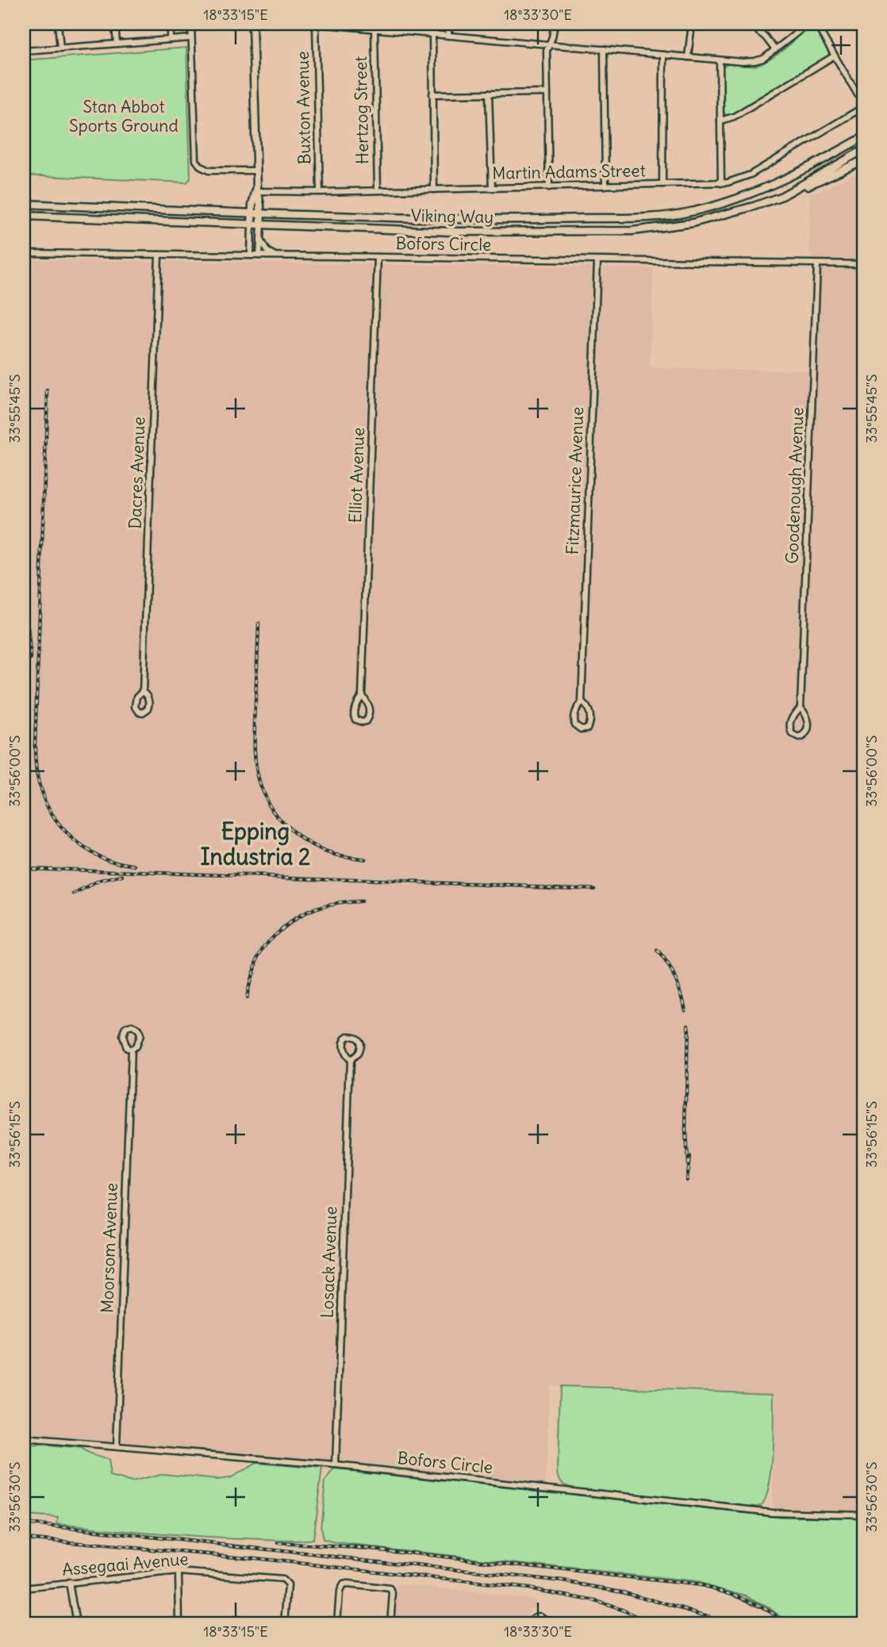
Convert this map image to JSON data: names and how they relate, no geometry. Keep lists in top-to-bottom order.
{
  "streets": {
    "main road": ["Viking Way"],
    "street": [
      "Buxton Avenue",
      "Hertzog Street",
      "Martin Adams Street",
      "Bofors Circle",
      "Dacres Avenue",
      "Elliot Avenue",
      "Fitzmaurice Avenue",
      "Goodenough Avenue",
      "Moorsom Avenue",
      "Losack Avenue",
      "Assegaai Avenue"
    ]
  },
  "crossings": [
    ["Buxton Avenue", "Martin Adams Street"],
    ["Hertzog Street", "Martin Adams Street"],
    ["Bofors Circle", "Dacres Avenue"],
    ["Bofors Circle", "Elliot Avenue"],
    ["Bofors Circle", "Fitzmaurice Avenue"],
    ["Bofors Circle", "Goodenough Avenue"],
    ["Bofors Circle", "Moorsom Avenue"],
    ["Bofors Circle", "Losack Avenue"]
  ],
  "districts": ["Epping Industria 2"],
  "parks": ["Stan Abbot Sports Ground"],
  "coordinates": [
    "18°33'15\"E",
    "18°33'30\"E",
    "33°55'45\"S",
    "33°56'00\"S",
    "33°56'15\"S",
    "33°56'30\"S"
  ]
}
